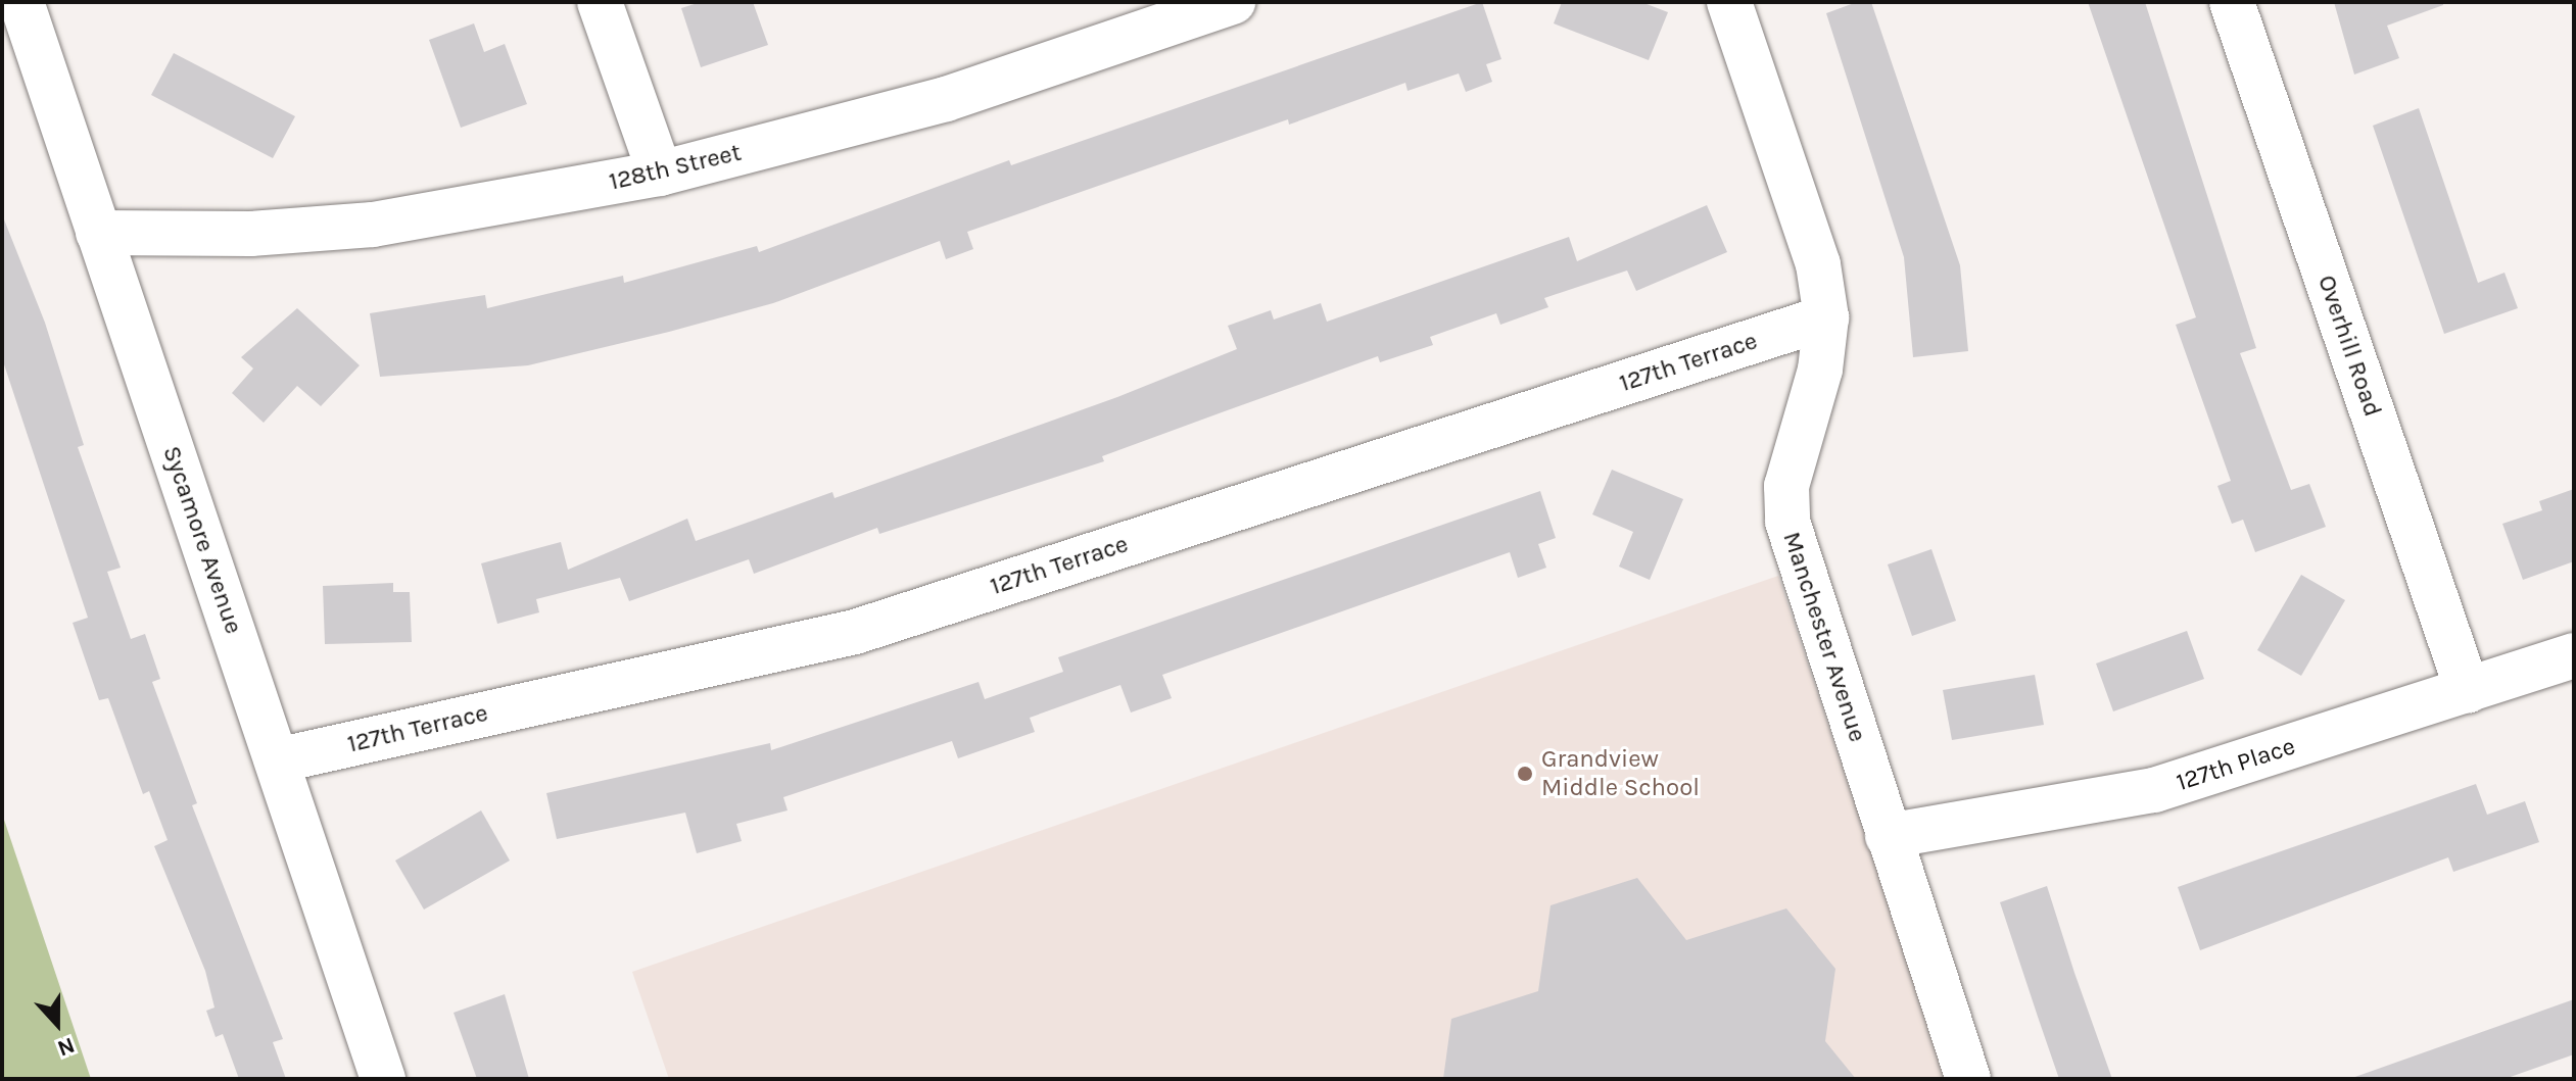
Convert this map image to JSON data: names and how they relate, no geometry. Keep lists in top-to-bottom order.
{
  "streets": {
    "street": [
      "128th Street",
      "Overhill Road",
      "127th Terrace",
      "Sycamore Avenue",
      "Manchester Avenue",
      "127th Place"
    ]
  },
  "crossings": [
    ["128th Street", "Sycamore Avenue"],
    ["Overhill Road", "127th Place"],
    ["127th Terrace", "Sycamore Avenue"],
    ["127th Terrace", "Manchester Avenue"],
    ["Manchester Avenue", "127th Place"]
  ],
  "places": ["Grandview Middle School"],
  "north": "bottom"
}
